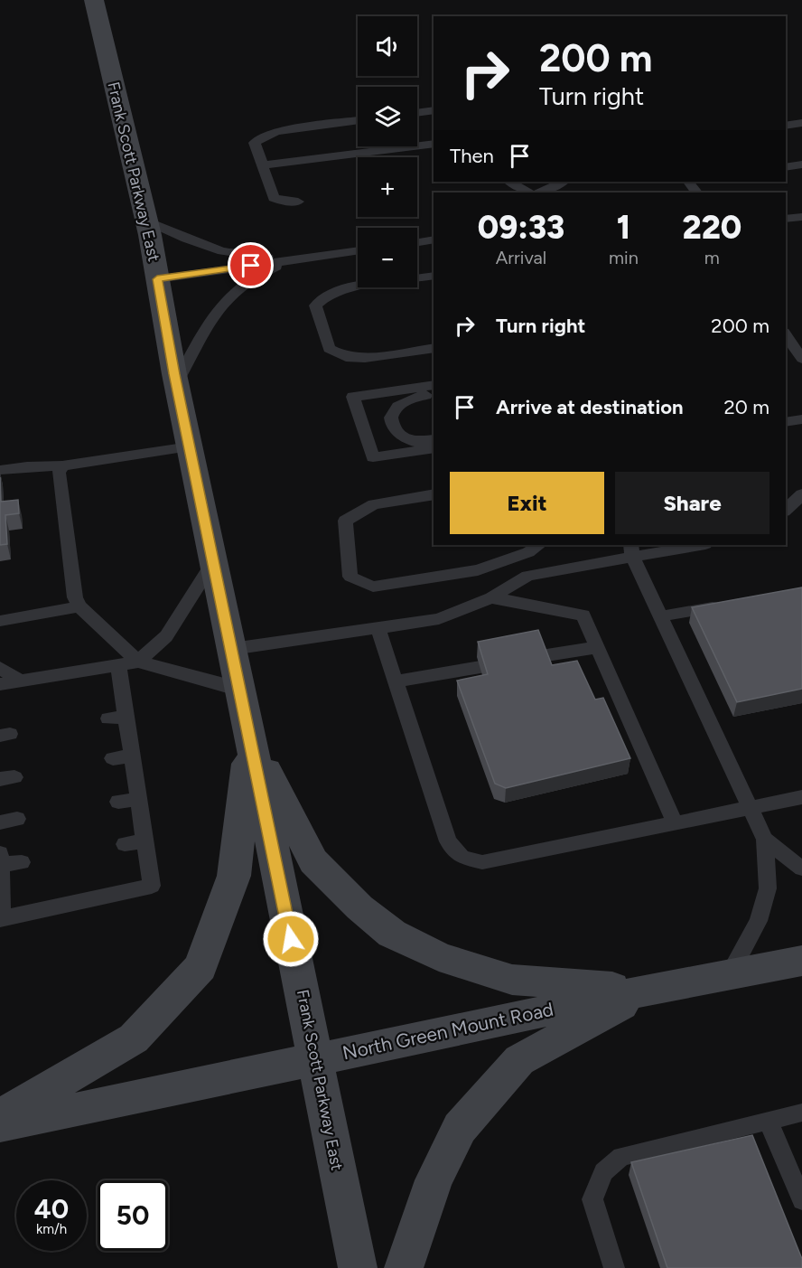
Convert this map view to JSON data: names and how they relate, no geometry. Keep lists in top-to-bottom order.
{
  "streets": {
    "main road": ["Frank Scott Parkway East", "North Green Mount Road"]
  },
  "crossings": [
    ["Frank Scott Parkway East", "North Green Mount Road"]
  ],
  "page": {
    "map_buttons": ["+", "−"],
    "turn": ["200 m", "Turn right"],
    "then": "Then",
    "eta": [
      "09:33",
      "Arrival",
      "1",
      "min",
      "220",
      "m"
    ],
    "list": [
      {
        "name": "Turn right",
        "value": "200 m"
      },
      {
        "name": "Arrive at destination",
        "value": "20 m"
      }
    ],
    "buttons": ["Exit", "Share"],
    "speed": "40 km/h",
    "limit": "50"
  }
}
